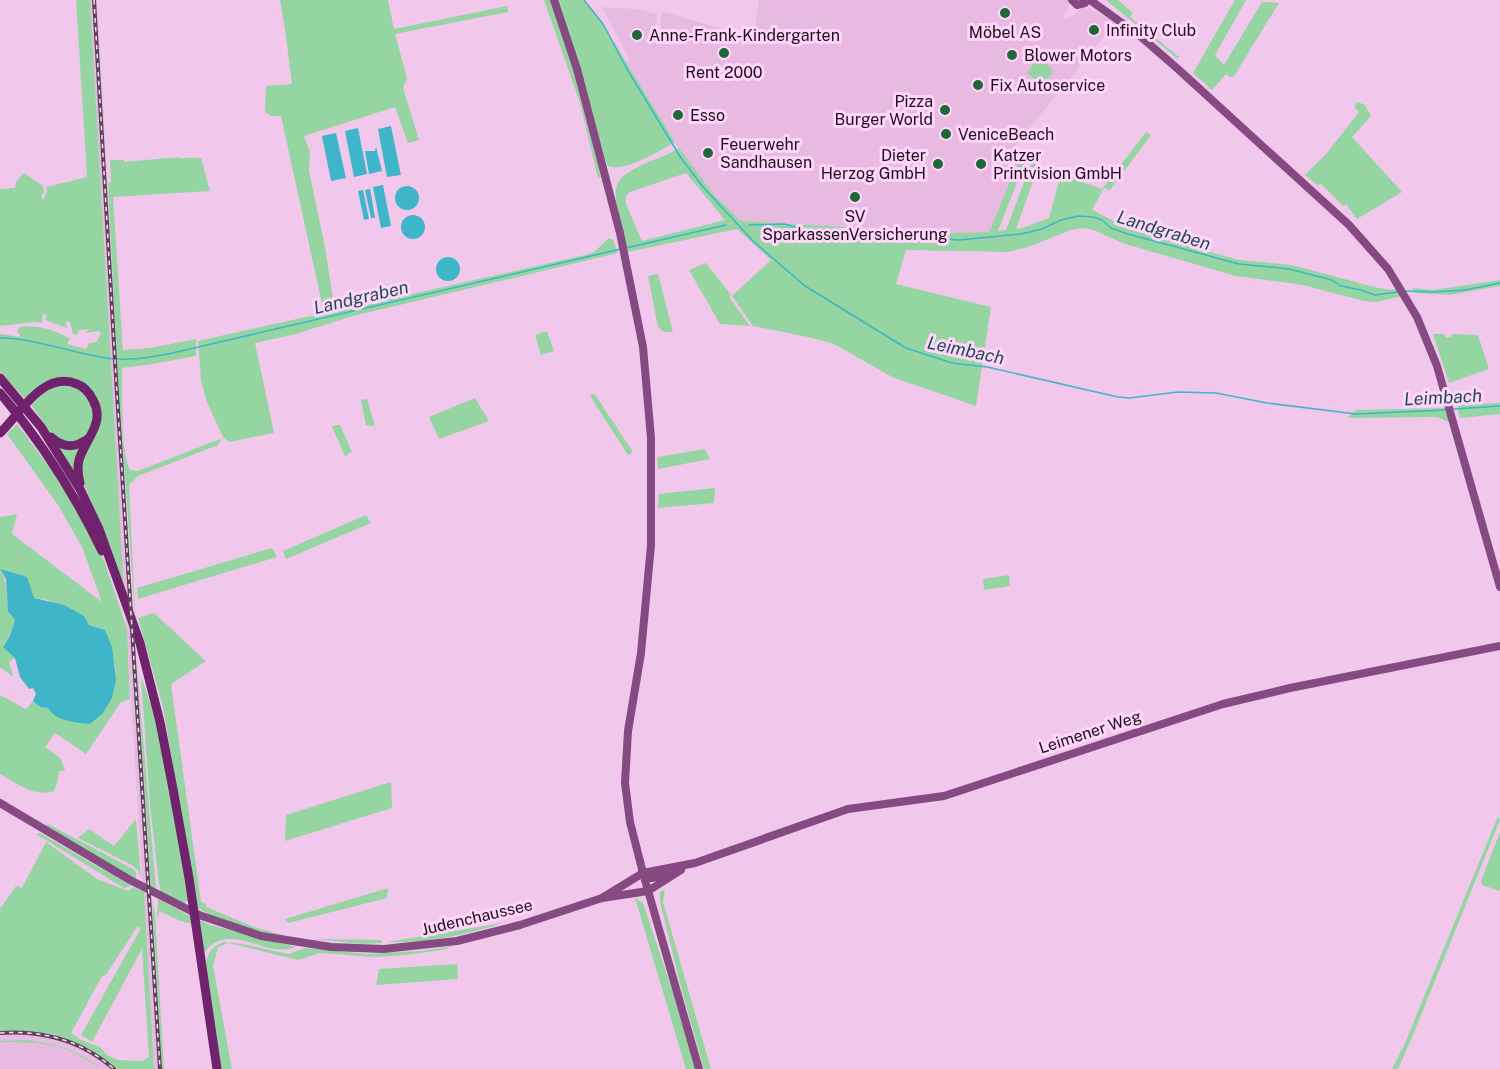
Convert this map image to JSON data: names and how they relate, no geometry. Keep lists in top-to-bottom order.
{
  "streets": {
    "main road": ["Leimener Weg", "Judenchaussee"]
  },
  "crossings": [
    ["Leimener Weg", "Judenchaussee"]
  ],
  "water": ["Landgraben", "Leimbach"],
  "places": [
    "Möbel AS",
    "Infinity Club",
    "Anne-Frank-Kindergarten",
    "Rent 2000",
    "Blower Motors",
    "Fix Autoservice",
    "Pizza Burger World",
    "Esso",
    "VeniceBeach",
    "Feuerwehr Sandhausen",
    "Dieter Herzog GmbH",
    "Katzer Printvision GmbH",
    "SV SparkassenVersicherung"
  ]
}
